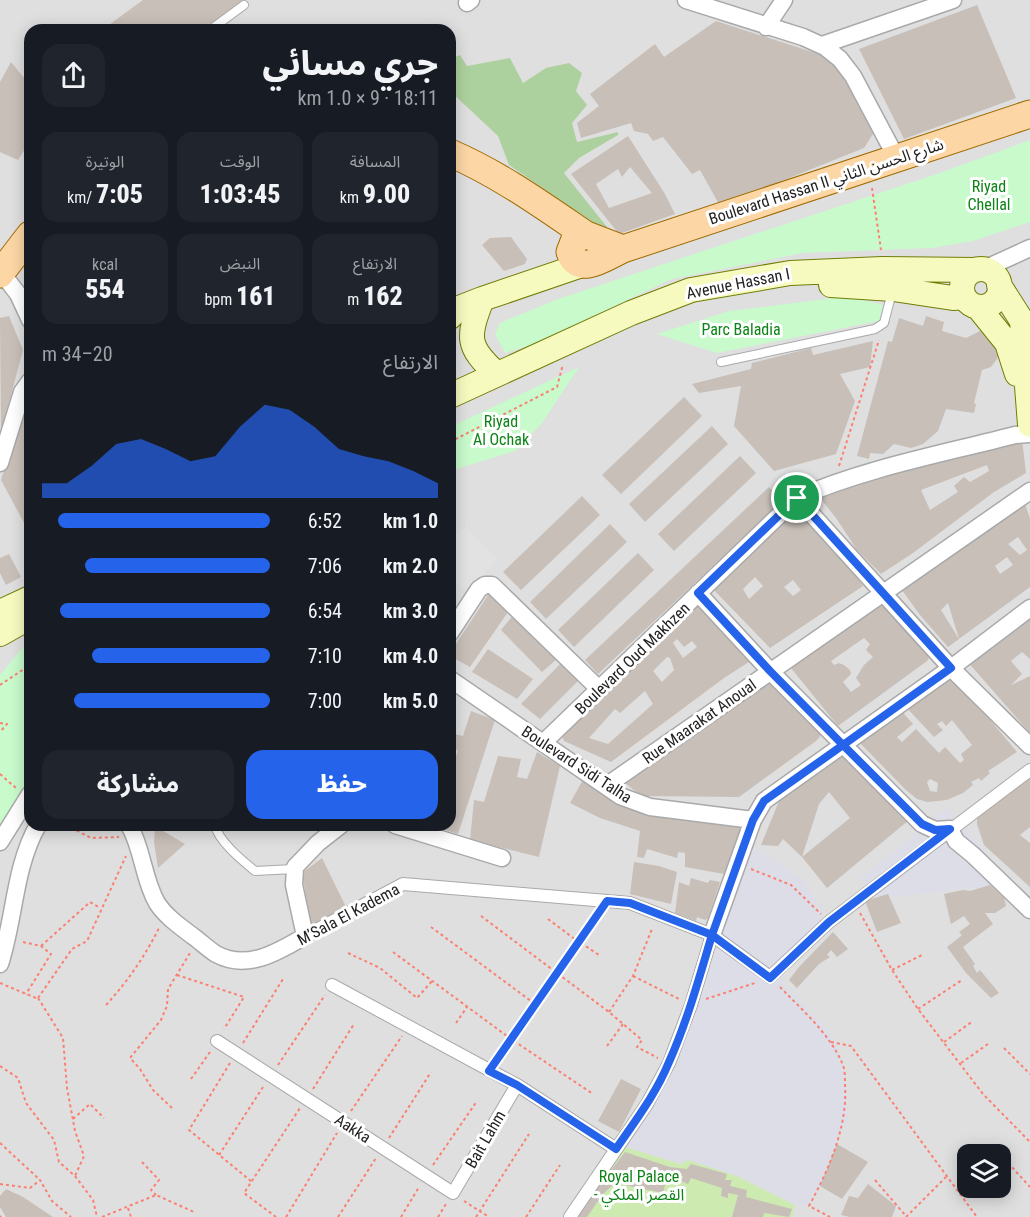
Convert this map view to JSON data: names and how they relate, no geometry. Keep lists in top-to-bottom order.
{
  "streets": {
    "main road": ["Boulevard Hassan II شارع الحسن الثاني", "Avenue Hassan I"],
    "street": [
      "Boulevard Oud Makhzen",
      "Rue Maarakat Anoual",
      "Boulevard Sidi Talha",
      "M’Sala El Kadema",
      "Aakka",
      "Bait Lahm"
    ]
  },
  "crossings": [
    ["Boulevard Oud Makhzen", "Boulevard Sidi Talha"],
    ["Rue Maarakat Anoual", "Boulevard Sidi Talha"],
    ["Aakka", "Bait Lahm"]
  ],
  "parks": [
    "Riyad Chellal",
    "Parc Baladia",
    "Riyad Al Ochak",
    "Royal Palace - القصر الملكي"
  ],
  "page": {
    "heading": ["جري مسائي", "18:11 · 9 × 1.0 km"],
    "stats": [
      ["المسافة", "9.00 km"],
      ["الوقت", "1:03:45"],
      ["الوتيرة", "7:05 /km"],
      ["الارتفاع", "162 m"],
      ["النبض", "161 bpm"],
      ["kcal", "554"]
    ],
    "chart": ["الارتفاع", "20–34 m"],
    "list": [
      {
        "name": "1.0 km",
        "note": "6:52"
      },
      {
        "name": "2.0 km",
        "note": "7:06"
      },
      {
        "name": "3.0 km",
        "note": "6:54"
      },
      {
        "name": "4.0 km",
        "note": "7:10"
      },
      {
        "name": "5.0 km",
        "note": "7:00"
      }
    ],
    "buttons": ["حفظ", "مشاركة"]
  }
}
